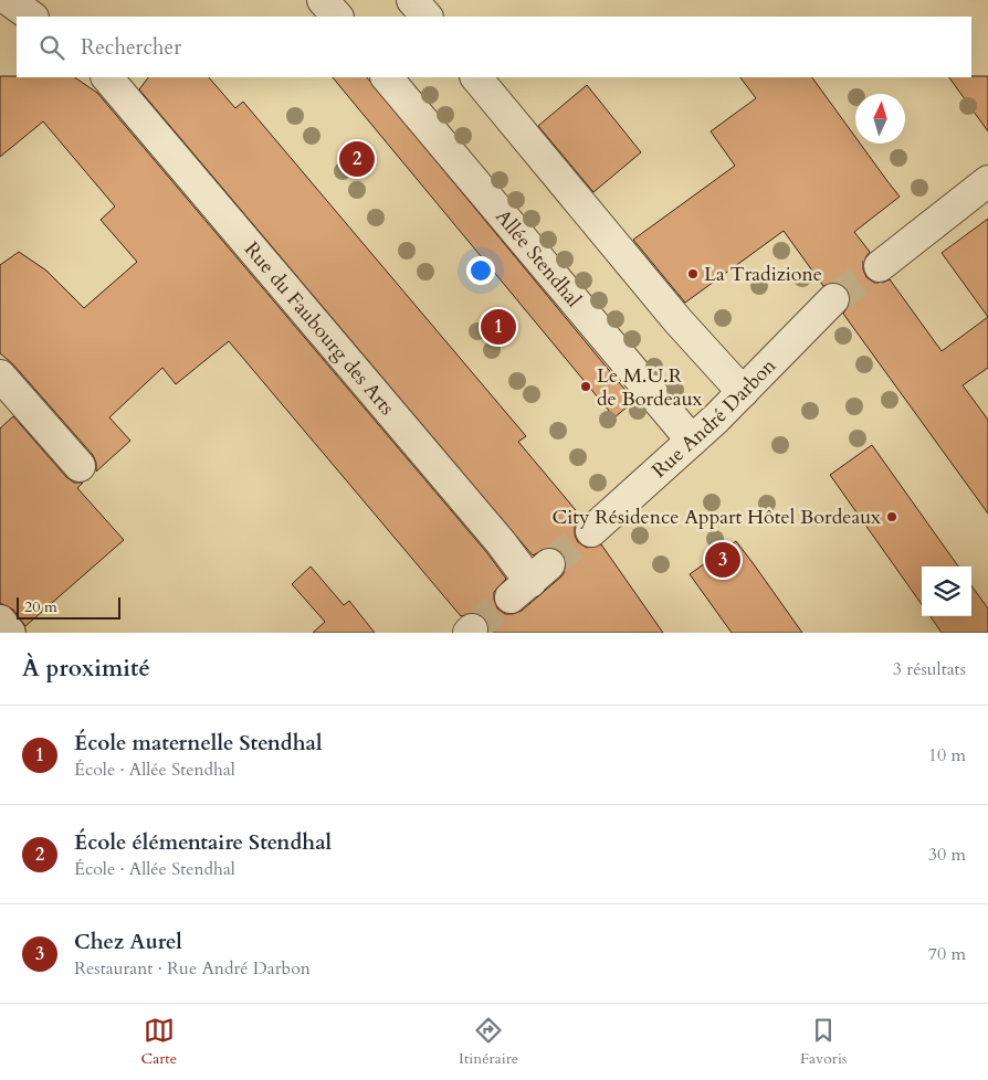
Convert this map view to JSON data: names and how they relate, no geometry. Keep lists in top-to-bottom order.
{
  "streets": {
    "street": ["Allée Stendhal", "Rue du Faubourg des Arts", "Rue André Darbon"]
  },
  "crossings": [
    ["Allée Stendhal", "Rue André Darbon"]
  ],
  "places": ["La Tradizione", "Le M.U.R de Bordeaux", "City Résidence Appart Hôtel Bordeaux"],
  "scale_bar": "20 m",
  "north": "top",
  "page": {
    "search": "Rechercher",
    "pins": ["2", "1", "3"],
    "scale": "20 m",
    "heading": ["À proximité", "3 résultats"],
    "list": [
      {
        "mark": "1",
        "name": "École maternelle Stendhal",
        "note": "École · Allée Stendhal",
        "value": "10 m"
      },
      {
        "mark": "2",
        "name": "École élémentaire Stendhal",
        "note": "École · Allée Stendhal",
        "value": "30 m"
      },
      {
        "mark": "3",
        "name": "Chez Aurel",
        "note": "Restaurant · Rue André Darbon",
        "value": "70 m"
      }
    ],
    "nav": ["Carte", "Itinéraire", "Favoris"]
  }
}
